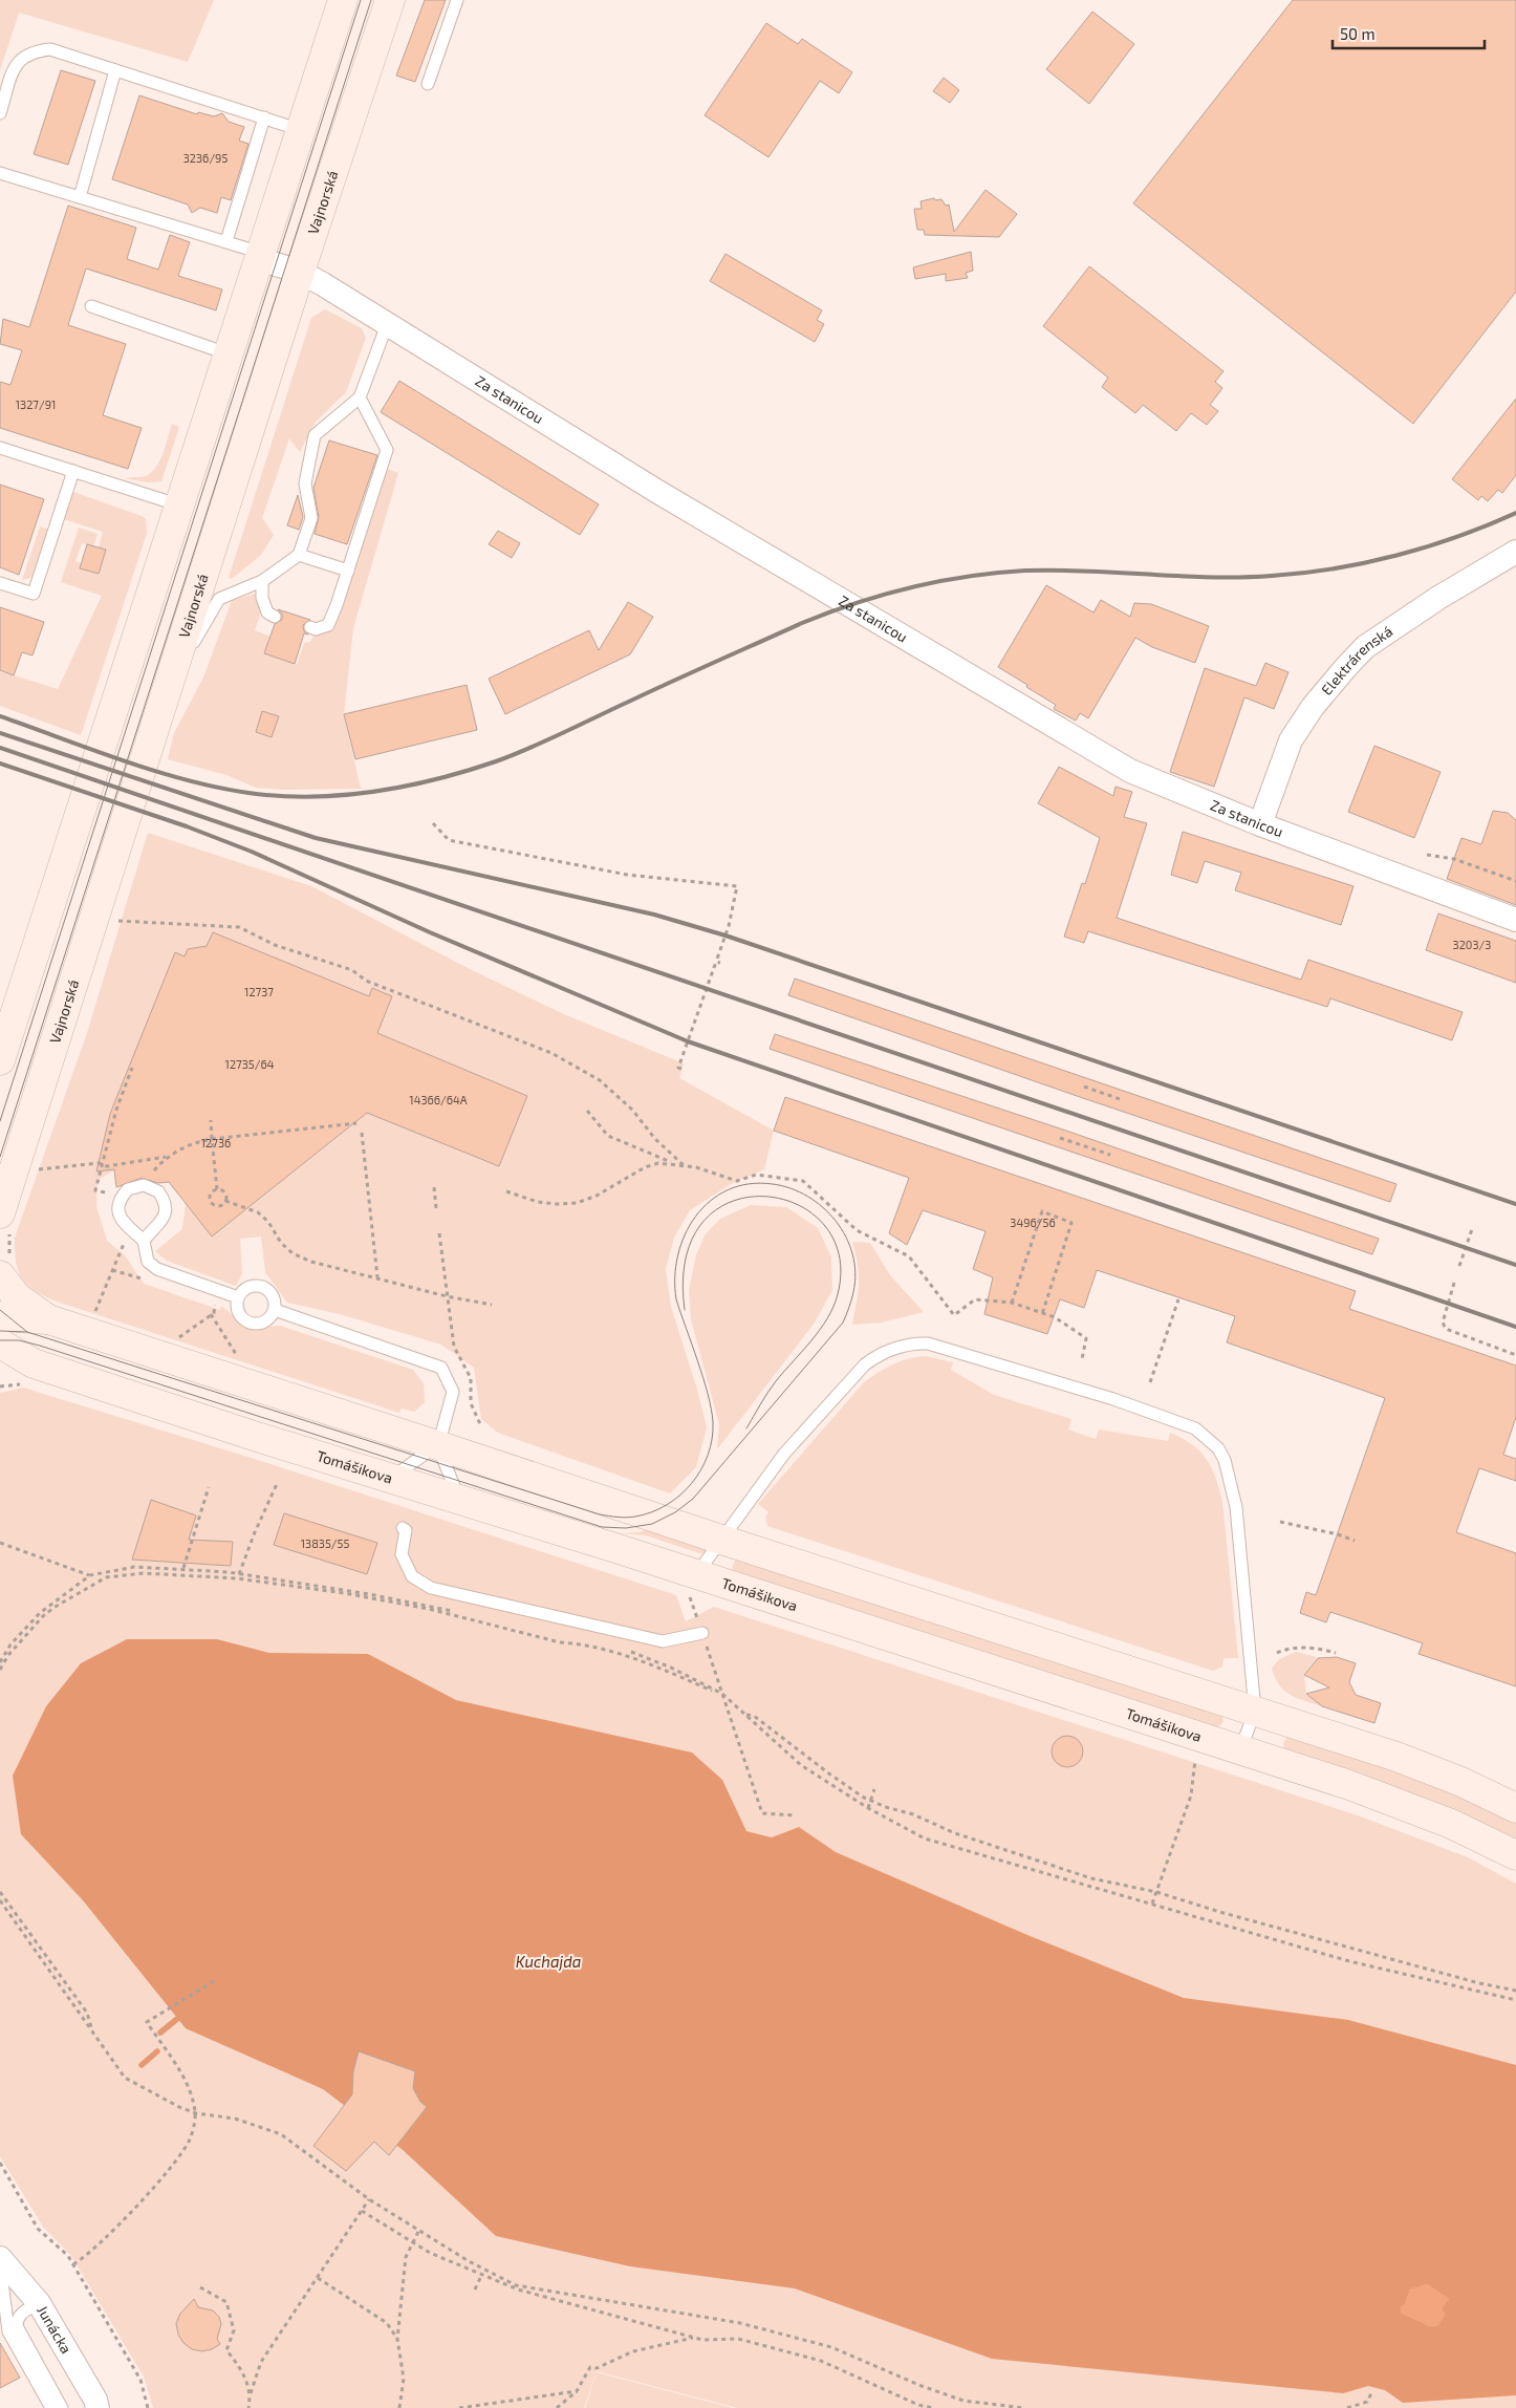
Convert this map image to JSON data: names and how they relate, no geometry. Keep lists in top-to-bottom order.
{
  "streets": {
    "main road": ["Vajnorská", "Tomášikova"],
    "street": ["Za stanicou", "Elektrárenská", "Junácka"]
  },
  "crossings": [
    ["Vajnorská", "Za stanicou"],
    ["Za stanicou", "Elektrárenská"]
  ],
  "water": ["Kuchajda"],
  "house_numbers": [
    "3236/95",
    "1327/91",
    "3203/3",
    "12737",
    "12735/64",
    "14366/64A",
    "12736",
    "3496/56",
    "13835/55"
  ],
  "scale_bar": "50 m"
}
